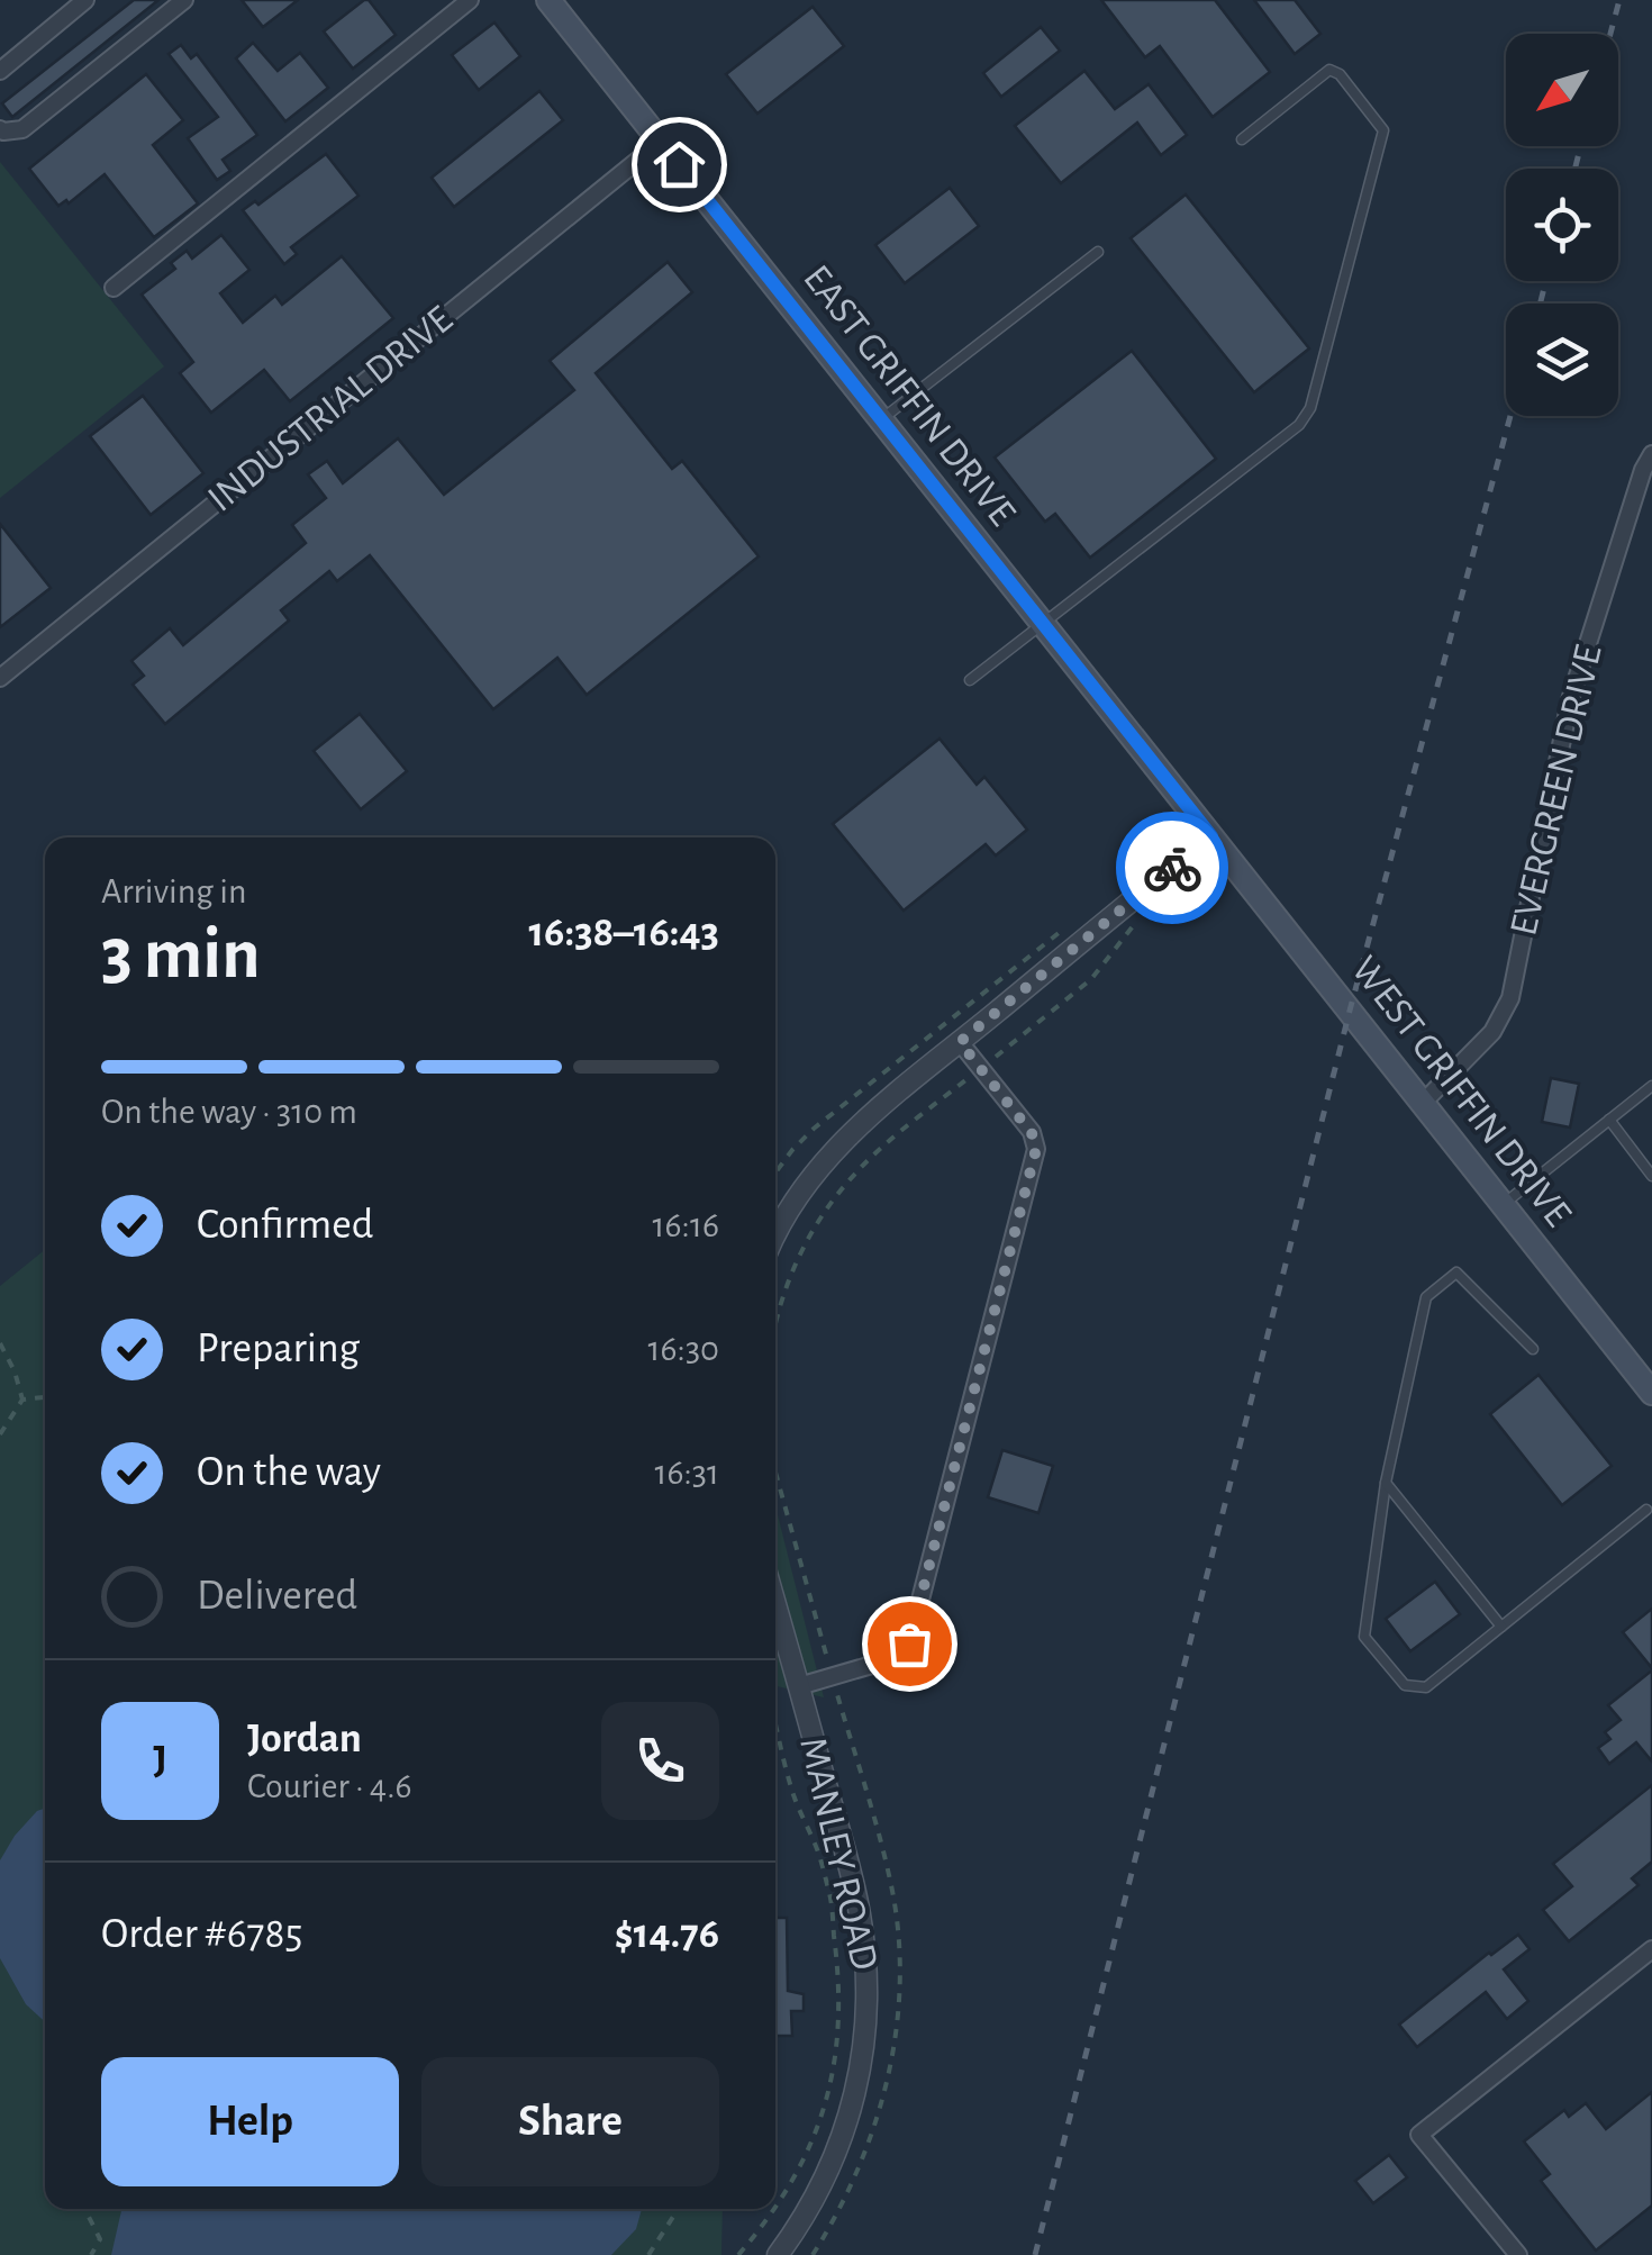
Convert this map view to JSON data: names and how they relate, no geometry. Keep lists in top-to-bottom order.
{
  "streets": {
    "main road": ["EAST GRIFFIN DRIVE", "WEST GRIFFIN DRIVE"],
    "street": ["INDUSTRIAL DRIVE", "EVERGREEN DRIVE", "MANLEY ROAD"]
  },
  "crossings": [
    ["EAST GRIFFIN DRIVE", "INDUSTRIAL DRIVE"],
    ["EAST GRIFFIN DRIVE", "WEST GRIFFIN DRIVE"],
    ["EVERGREEN DRIVE", "WEST GRIFFIN DRIVE"]
  ],
  "north": "bottom left",
  "page": {
    "heading": ["3 min", "Arriving in", "16:38–16:43"],
    "panel": [
      "Jordan",
      "Courier · 4.6",
      "Order #6785",
      "$14.76"
    ],
    "bar": "On the way · 310 m",
    "list": [
      ["Confirmed", "16:16"],
      ["Preparing", "16:30"],
      ["On the way", "16:31"],
      "Delivered"
    ],
    "round": "J",
    "buttons": ["Help", "Share"]
  }
}
